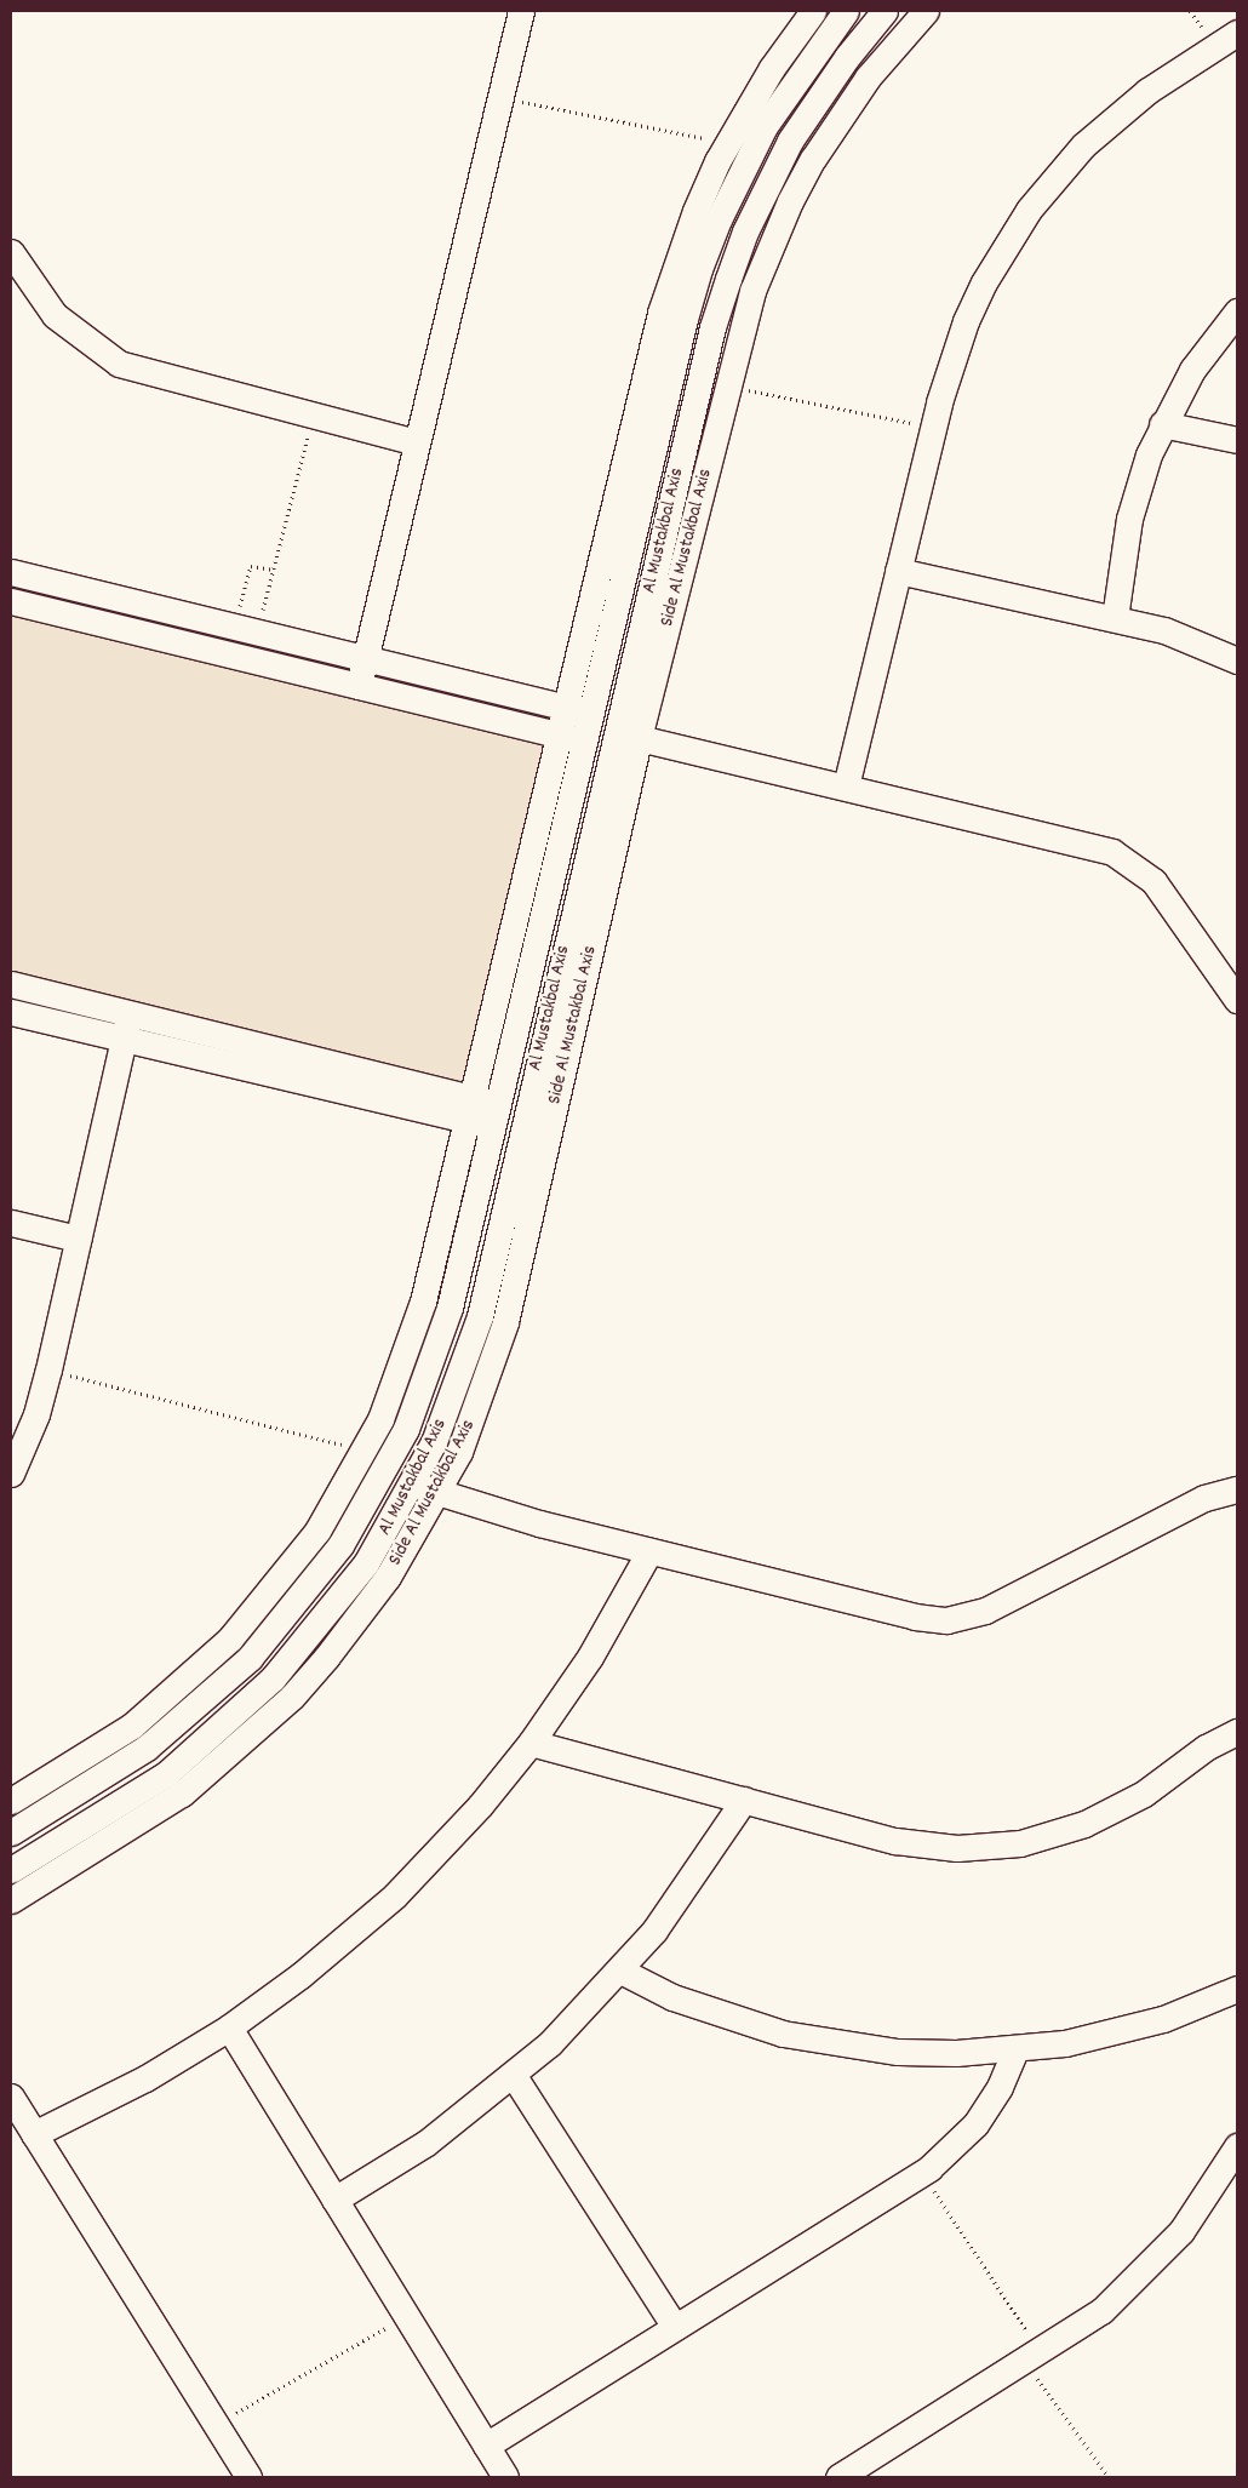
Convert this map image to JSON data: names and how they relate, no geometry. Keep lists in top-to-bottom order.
{
  "streets": {
    "street": ["Al Mustakbal Axis", "Side Al Mustakbal Axis"]
  }
}
